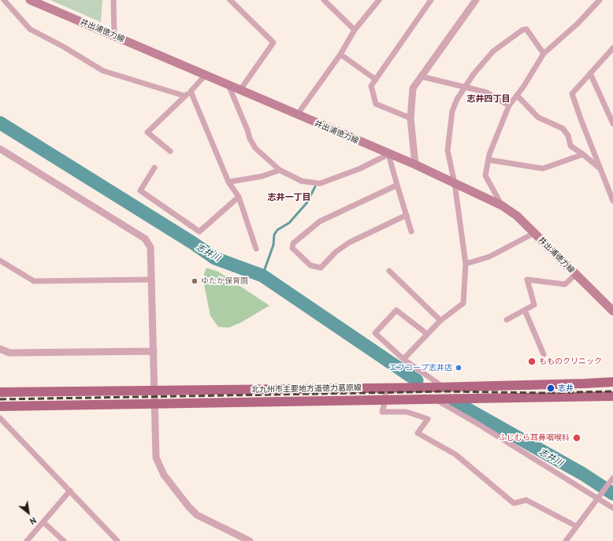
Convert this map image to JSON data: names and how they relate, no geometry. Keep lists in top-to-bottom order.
{
  "streets": {
    "main road": ["井出浦徳力線", "北九州市主要地方道徳力葛原線"]
  },
  "districts": ["志井四丁目", "志井一丁目"],
  "water": ["志井川"],
  "places": [
    "ゆたか保育園",
    "もものクリニック",
    "エフコープ志井店",
    "志井",
    "ふじむら耳鼻咽喉科"
  ],
  "north": "bottom right"
}
